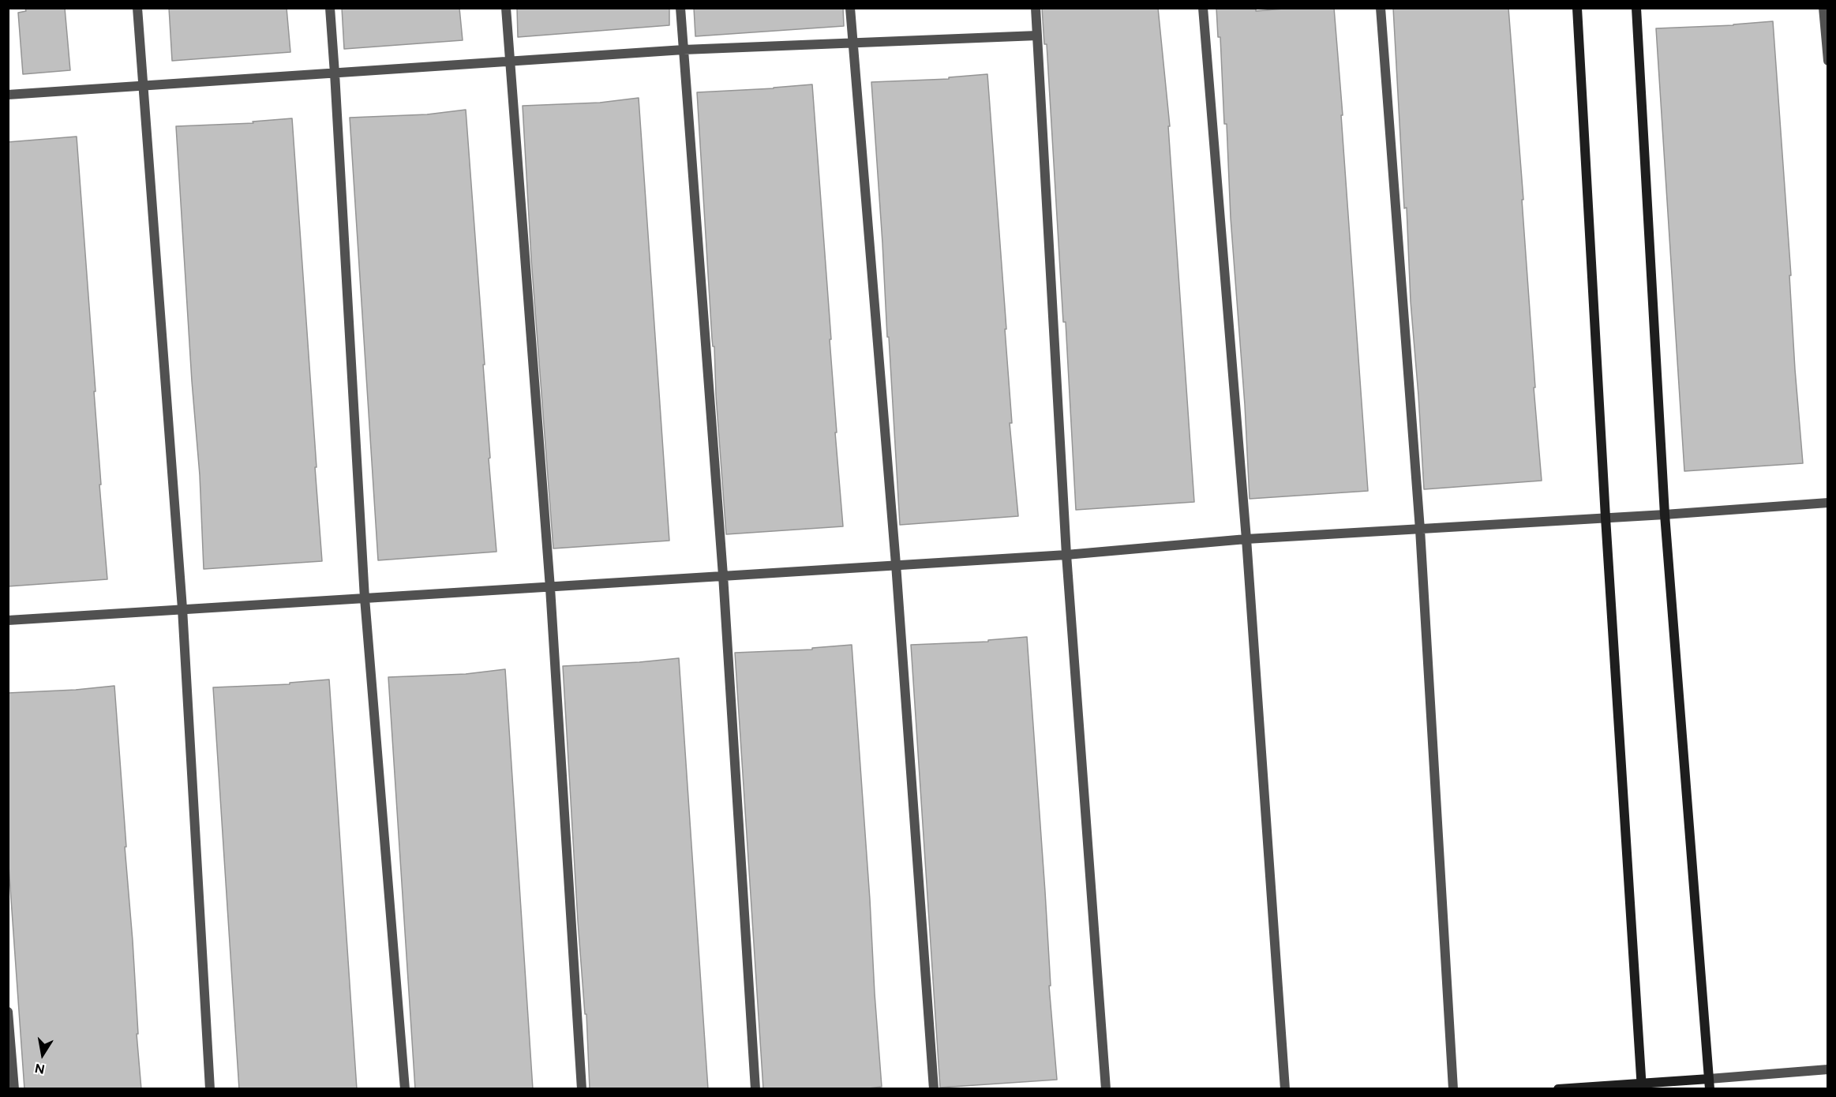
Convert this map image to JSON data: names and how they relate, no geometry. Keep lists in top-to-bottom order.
{
  "north": "bottom"
}
